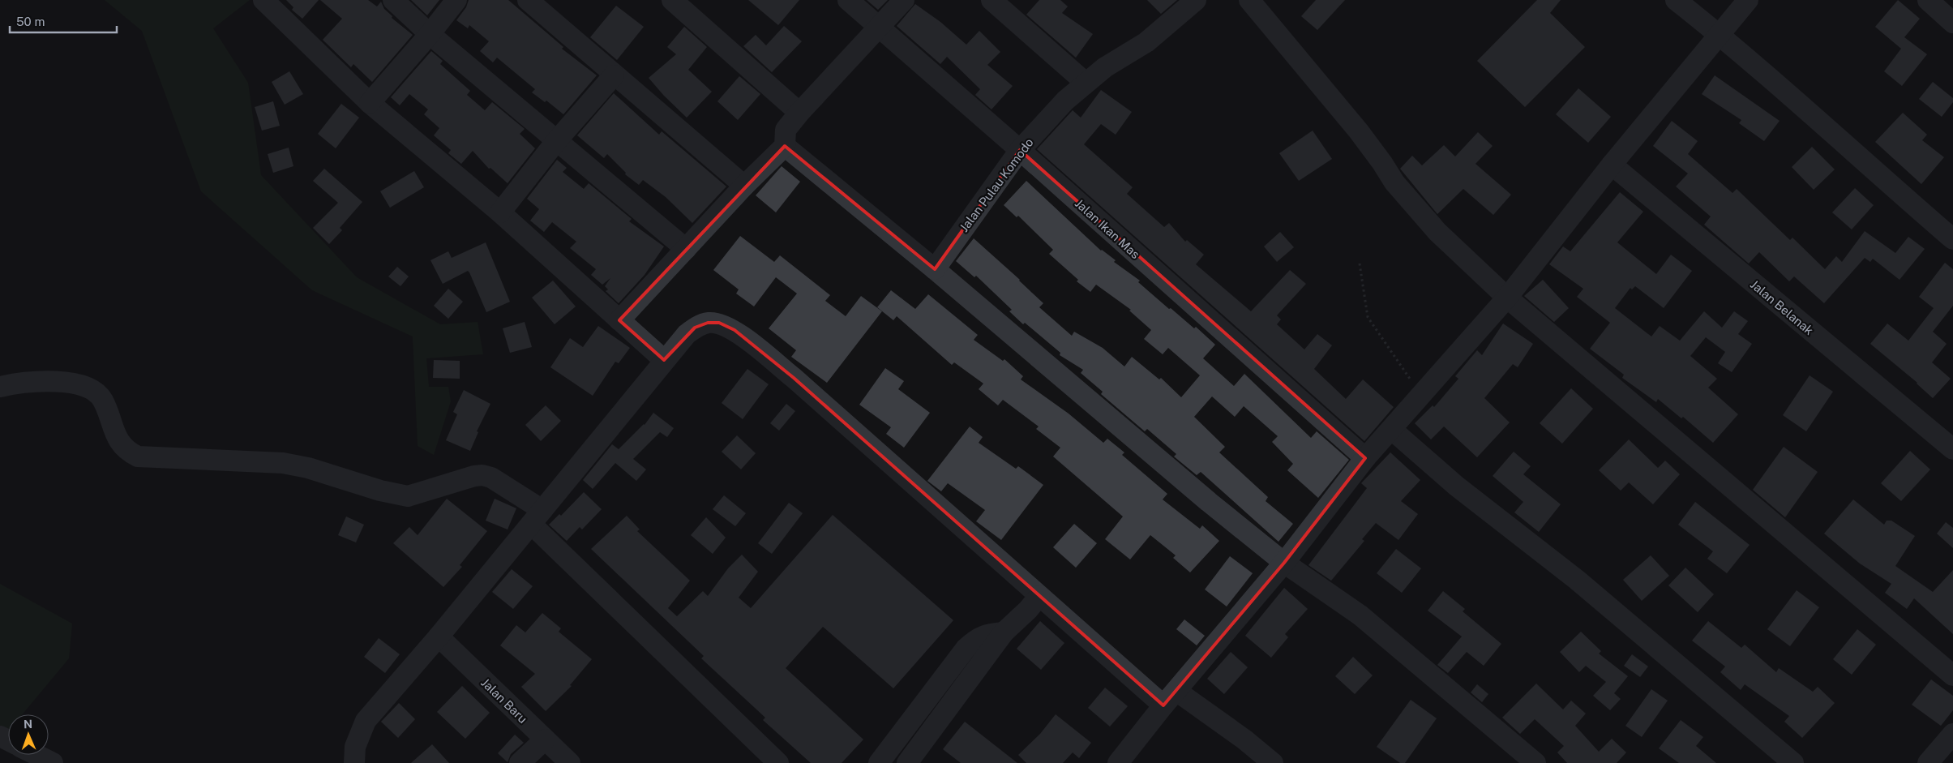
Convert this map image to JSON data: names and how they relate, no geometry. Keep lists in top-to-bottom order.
{
  "streets": {
    "street": [
      "Jalan Pulau Komodo",
      "Jalan Ikan Mas",
      "Jalan Belanak",
      "Jalan Baru"
    ]
  },
  "crossings": [
    ["Jalan Pulau Komodo", "Jalan Ikan Mas"]
  ],
  "scale_bar": "50 m",
  "north": "top"
}
